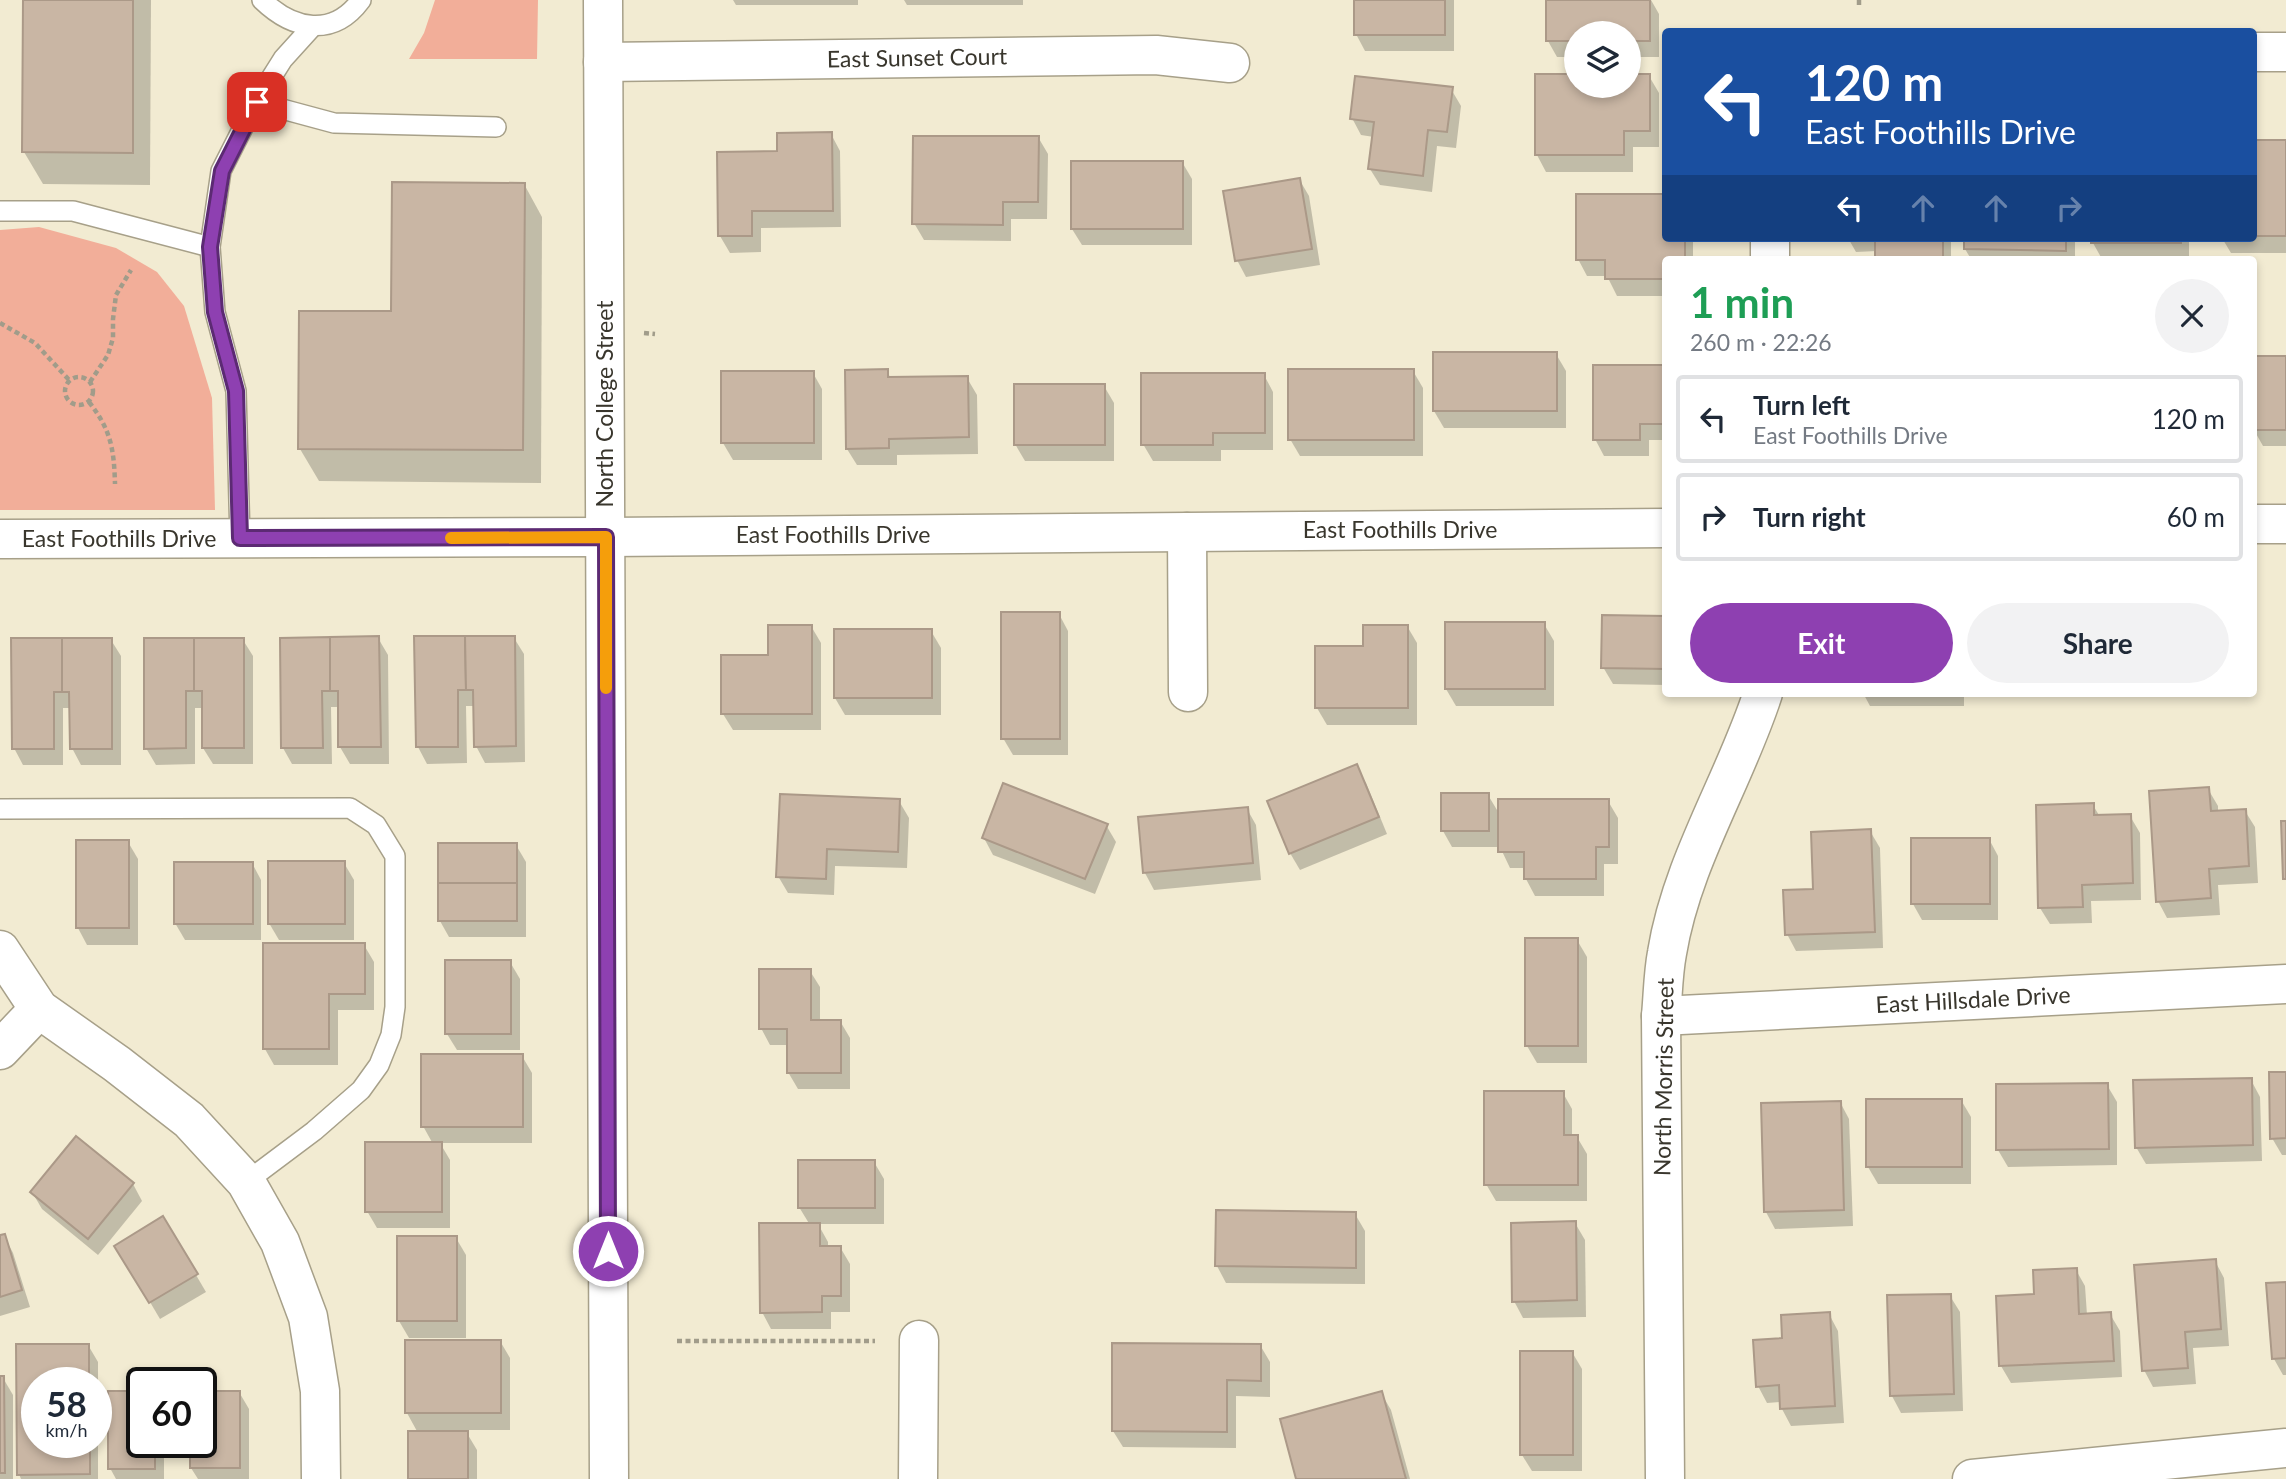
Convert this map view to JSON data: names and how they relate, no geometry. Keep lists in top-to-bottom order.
{
  "streets": {
    "street": [
      "East Sunset Court",
      "North College Street",
      "East Foothills Drive",
      "East Hillsdale Drive",
      "North Morris Street"
    ]
  },
  "crossings": [
    ["East Sunset Court", "North College Street"],
    ["North College Street", "East Foothills Drive"],
    ["East Hillsdale Drive", "North Morris Street"]
  ],
  "page": {
    "turn": ["120 m", "East Foothills Drive"],
    "heading": ["1 min", "260 m · 22:26"],
    "list": [
      {
        "name": "Turn left",
        "note": "East Foothills Drive",
        "value": "120 m"
      },
      {
        "name": "Turn right",
        "value": "60 m"
      }
    ],
    "buttons": ["Exit", "Share"],
    "speed": "58 km/h",
    "limit": "60"
  }
}
